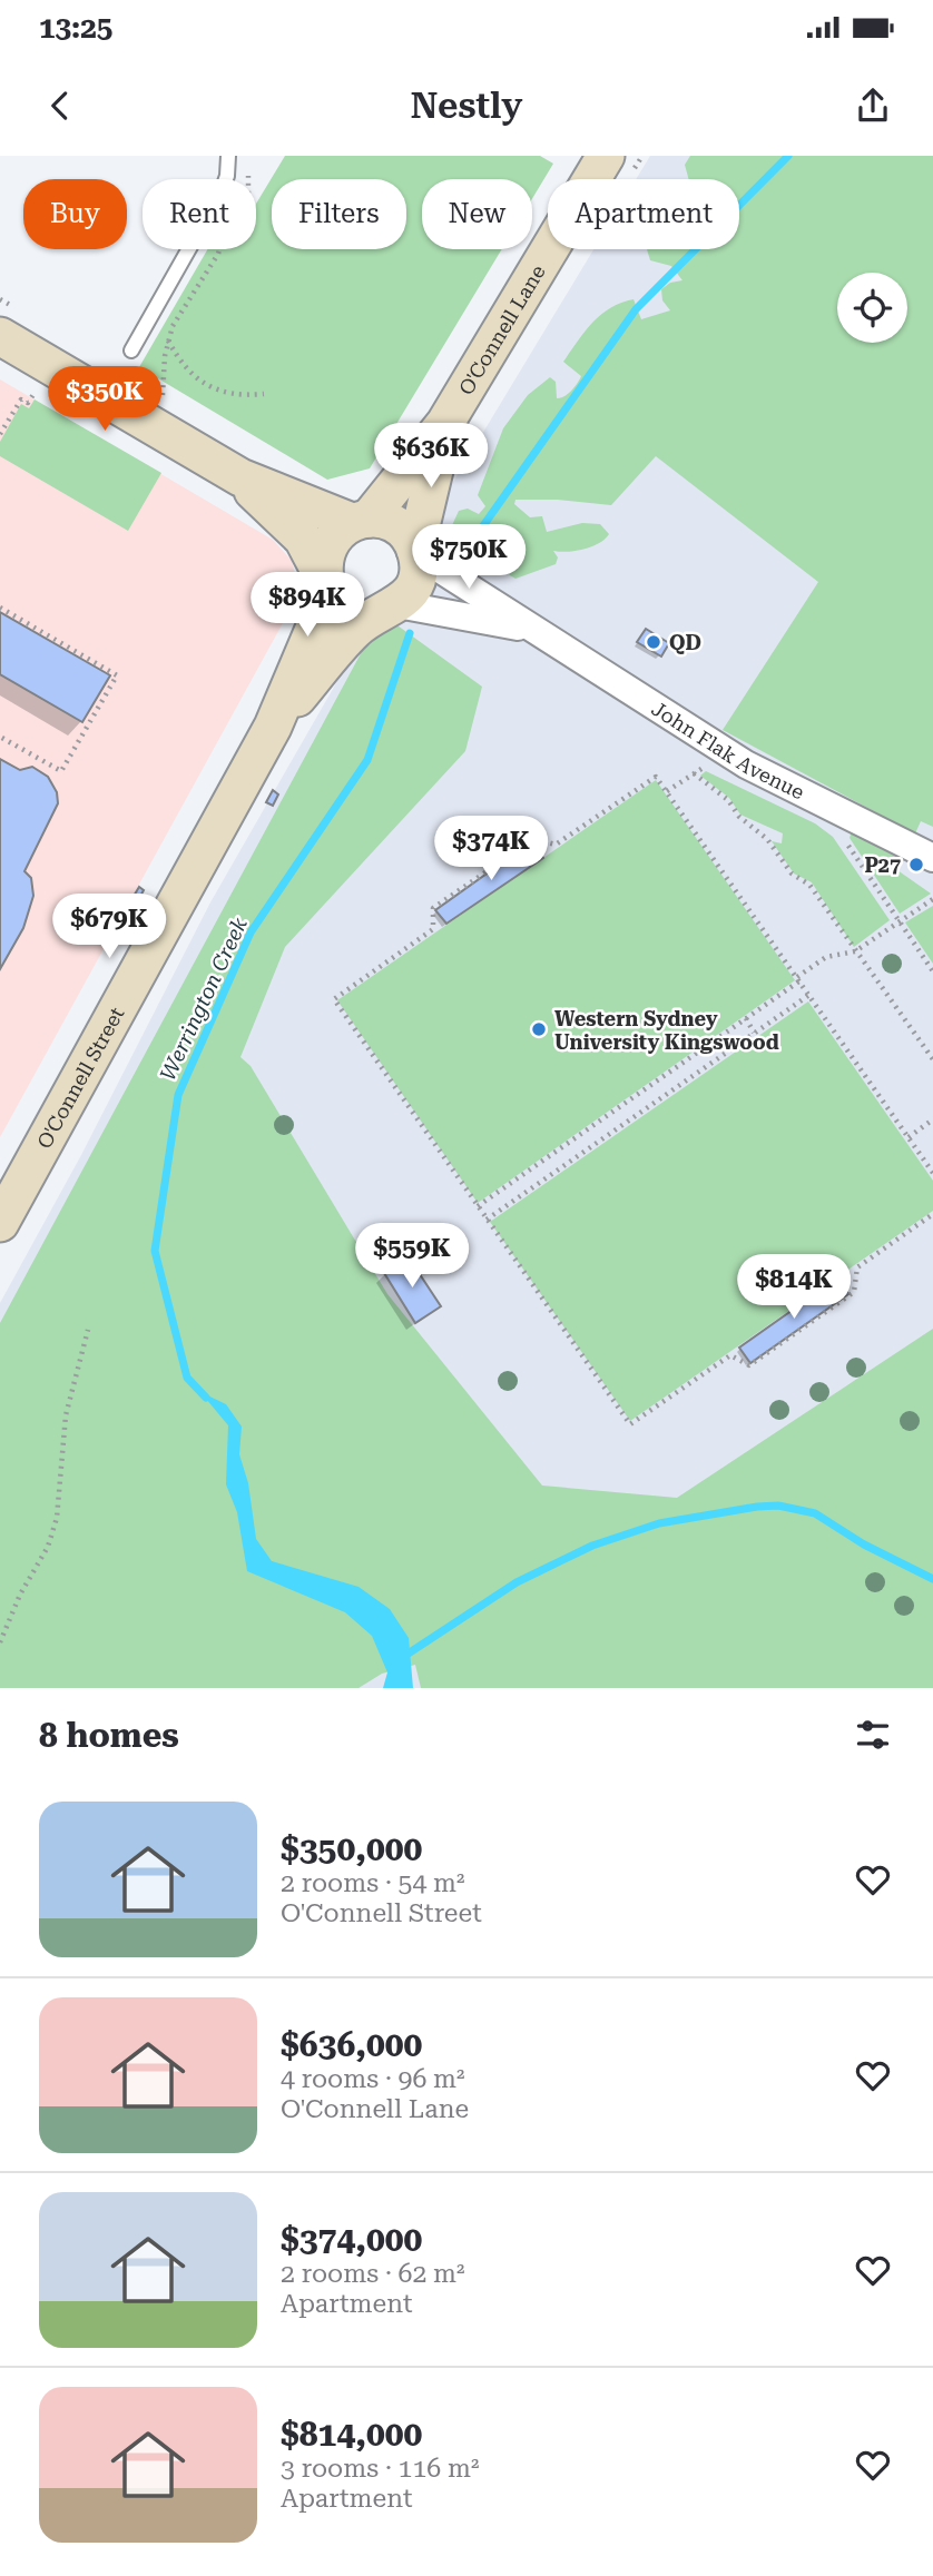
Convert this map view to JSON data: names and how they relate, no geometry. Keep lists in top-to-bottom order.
{
  "streets": {
    "street": ["O'Connell Lane", "John Flak Avenue", "O'Connell Street"]
  },
  "crossings": [
    ["O'Connell Lane", "John Flak Avenue"],
    ["O'Connell Lane", "O'Connell Street"],
    ["John Flak Avenue", "O'Connell Street"]
  ],
  "water": ["Werrington Creek"],
  "places": ["QD", "P27", "Western Sydney University Kingswood"],
  "page": {
    "status": "13:25",
    "header": "Nestly",
    "chip": [
      "Buy",
      "Rent",
      "Filters",
      "New",
      "Apartment"
    ],
    "price": [
      "$350K",
      "$636K",
      "$750K",
      "$894K",
      "$374K",
      "$679K",
      "$559K",
      "$814K"
    ],
    "heading": "8 homes",
    "list": [
      {
        "name": "$350,000",
        "note": "2 rooms · 54 m² · O'Connell Street"
      },
      {
        "name": "$636,000",
        "note": "4 rooms · 96 m² · O'Connell Lane"
      },
      {
        "name": "$374,000",
        "note": "2 rooms · 62 m² · Apartment"
      },
      {
        "name": "$814,000",
        "note": "3 rooms · 116 m² · Apartment"
      }
    ]
  }
}
